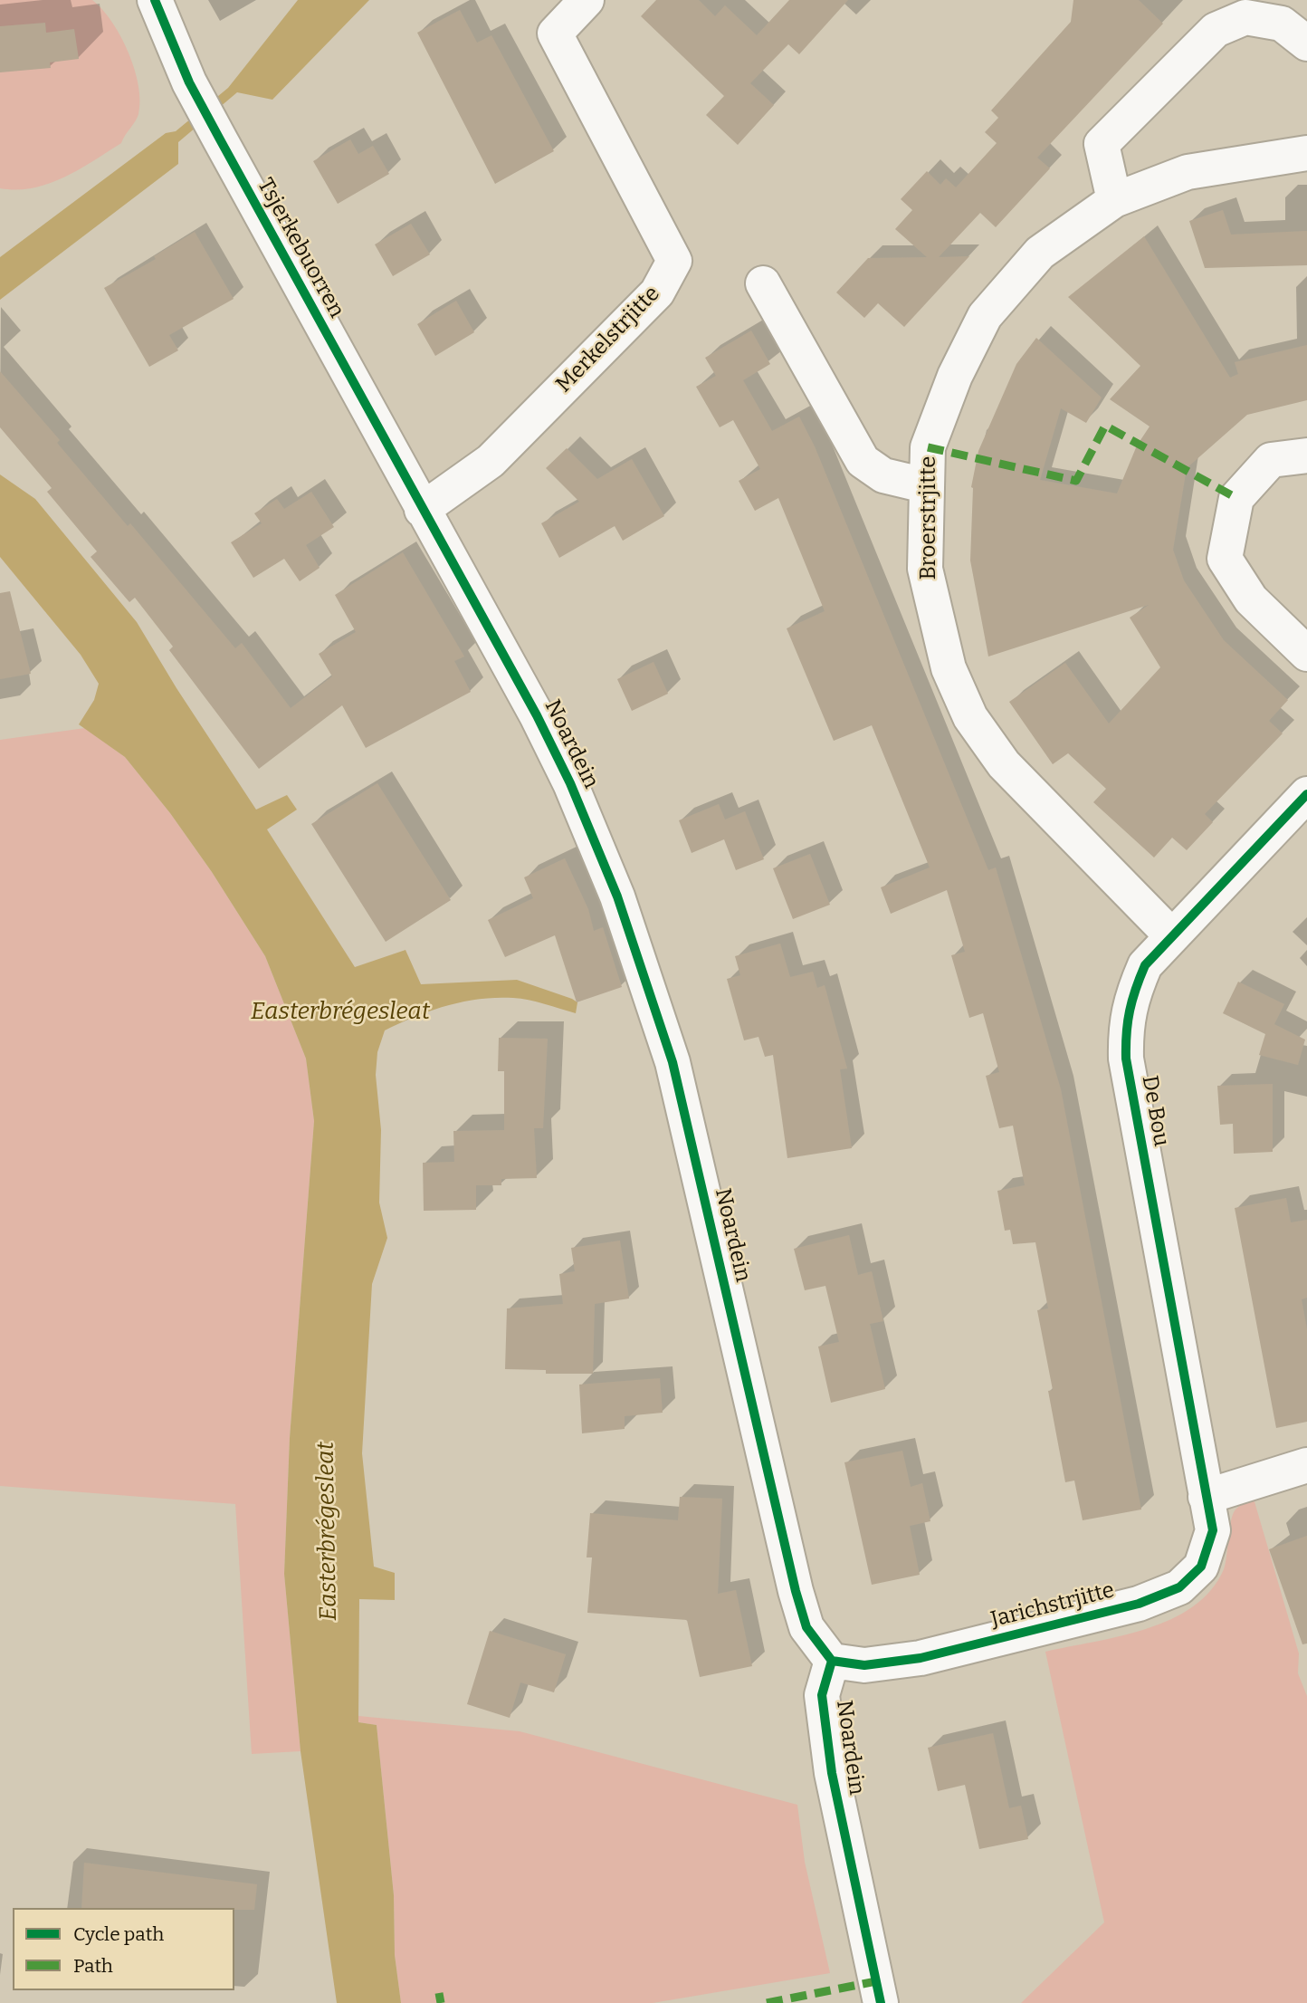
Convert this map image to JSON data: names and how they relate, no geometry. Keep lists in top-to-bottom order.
{
  "streets": {
    "street": [
      "Tsjerkebuorren",
      "Merkelstrjitte",
      "Broerstrjitte",
      "Noardein",
      "De Bou",
      "Jarichstrjitte"
    ]
  },
  "crossings": [
    ["Tsjerkebuorren", "Merkelstrjitte"],
    ["Tsjerkebuorren", "Noardein"],
    ["Merkelstrjitte", "Noardein"],
    ["Broerstrjitte", "De Bou"],
    ["Noardein", "Jarichstrjitte"],
    ["De Bou", "Jarichstrjitte"]
  ],
  "water": ["Easterbrégesleat"],
  "legend": ["Cycle path", "Path"]
}
